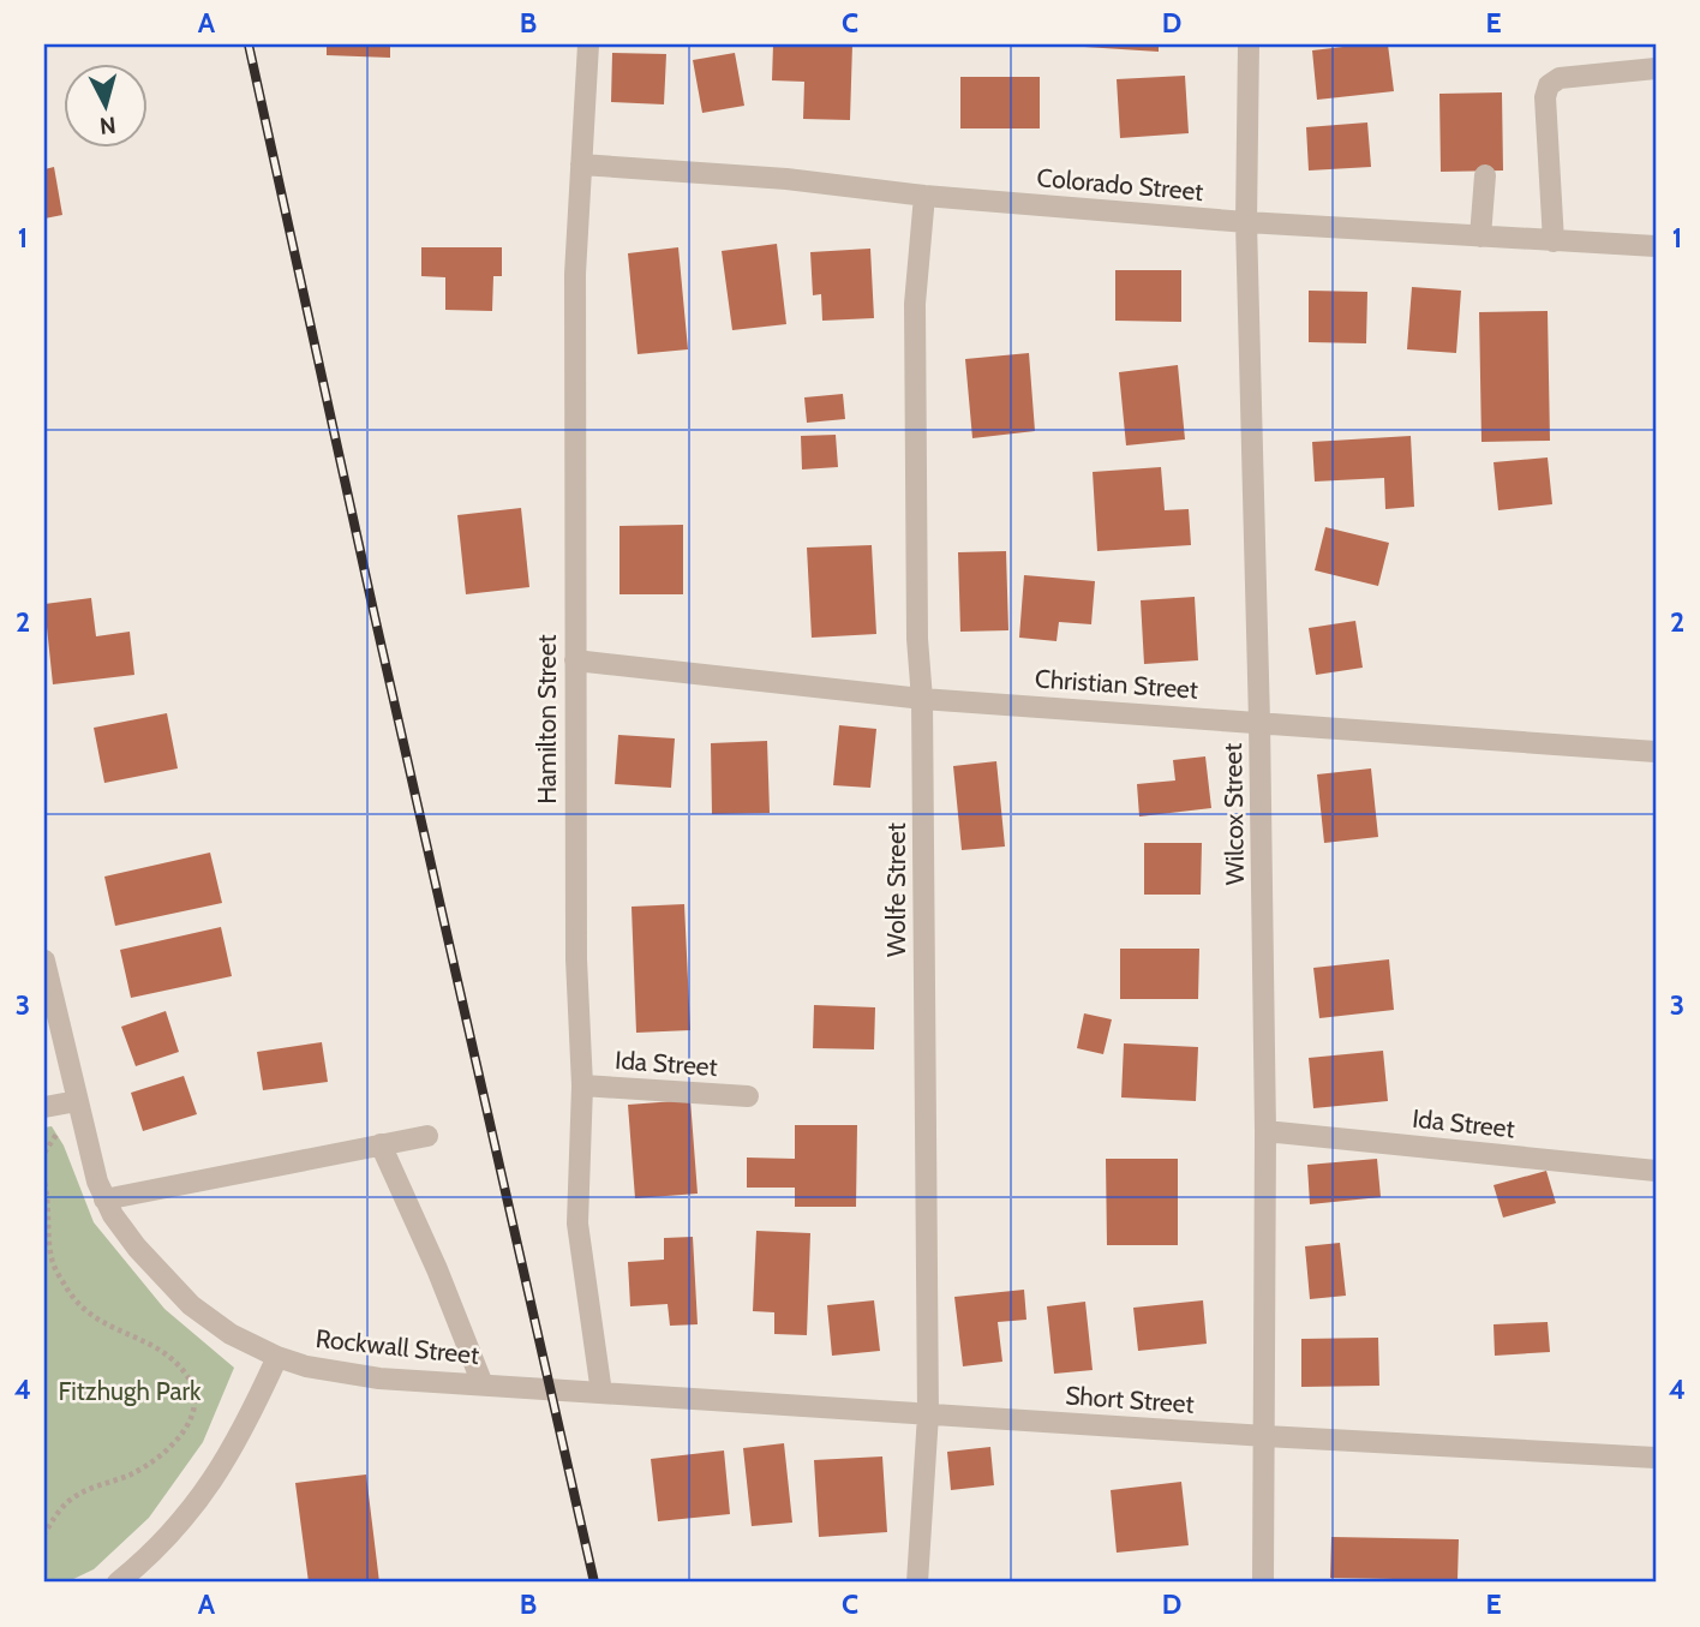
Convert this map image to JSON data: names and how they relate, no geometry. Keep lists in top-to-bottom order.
{
  "streets": {
    "street": [
      "Colorado Street",
      "Christian Street",
      "Hamilton Street",
      "Wilcox Street",
      "Wolfe Street",
      "Ida Street",
      "Rockwall Street",
      "Short Street"
    ]
  },
  "crossings": [
    ["Colorado Street", "Hamilton Street"],
    ["Colorado Street", "Wilcox Street"],
    ["Colorado Street", "Wolfe Street"],
    ["Christian Street", "Hamilton Street"],
    ["Christian Street", "Wilcox Street"],
    ["Christian Street", "Wolfe Street"],
    ["Hamilton Street", "Ida Street"],
    ["Hamilton Street", "Rockwall Street"],
    ["Hamilton Street", "Short Street"],
    ["Wilcox Street", "Ida Street"],
    ["Wilcox Street", "Short Street"],
    ["Wolfe Street", "Short Street"],
    ["Rockwall Street", "Short Street"]
  ],
  "parks": ["Fitzhugh Park"],
  "north": "bottom",
  "grid": {
    "columns": [
      "A",
      "B",
      "C",
      "D",
      "E"
    ],
    "rows": [
      "1",
      "2",
      "3",
      "4"
    ]
  }
}
